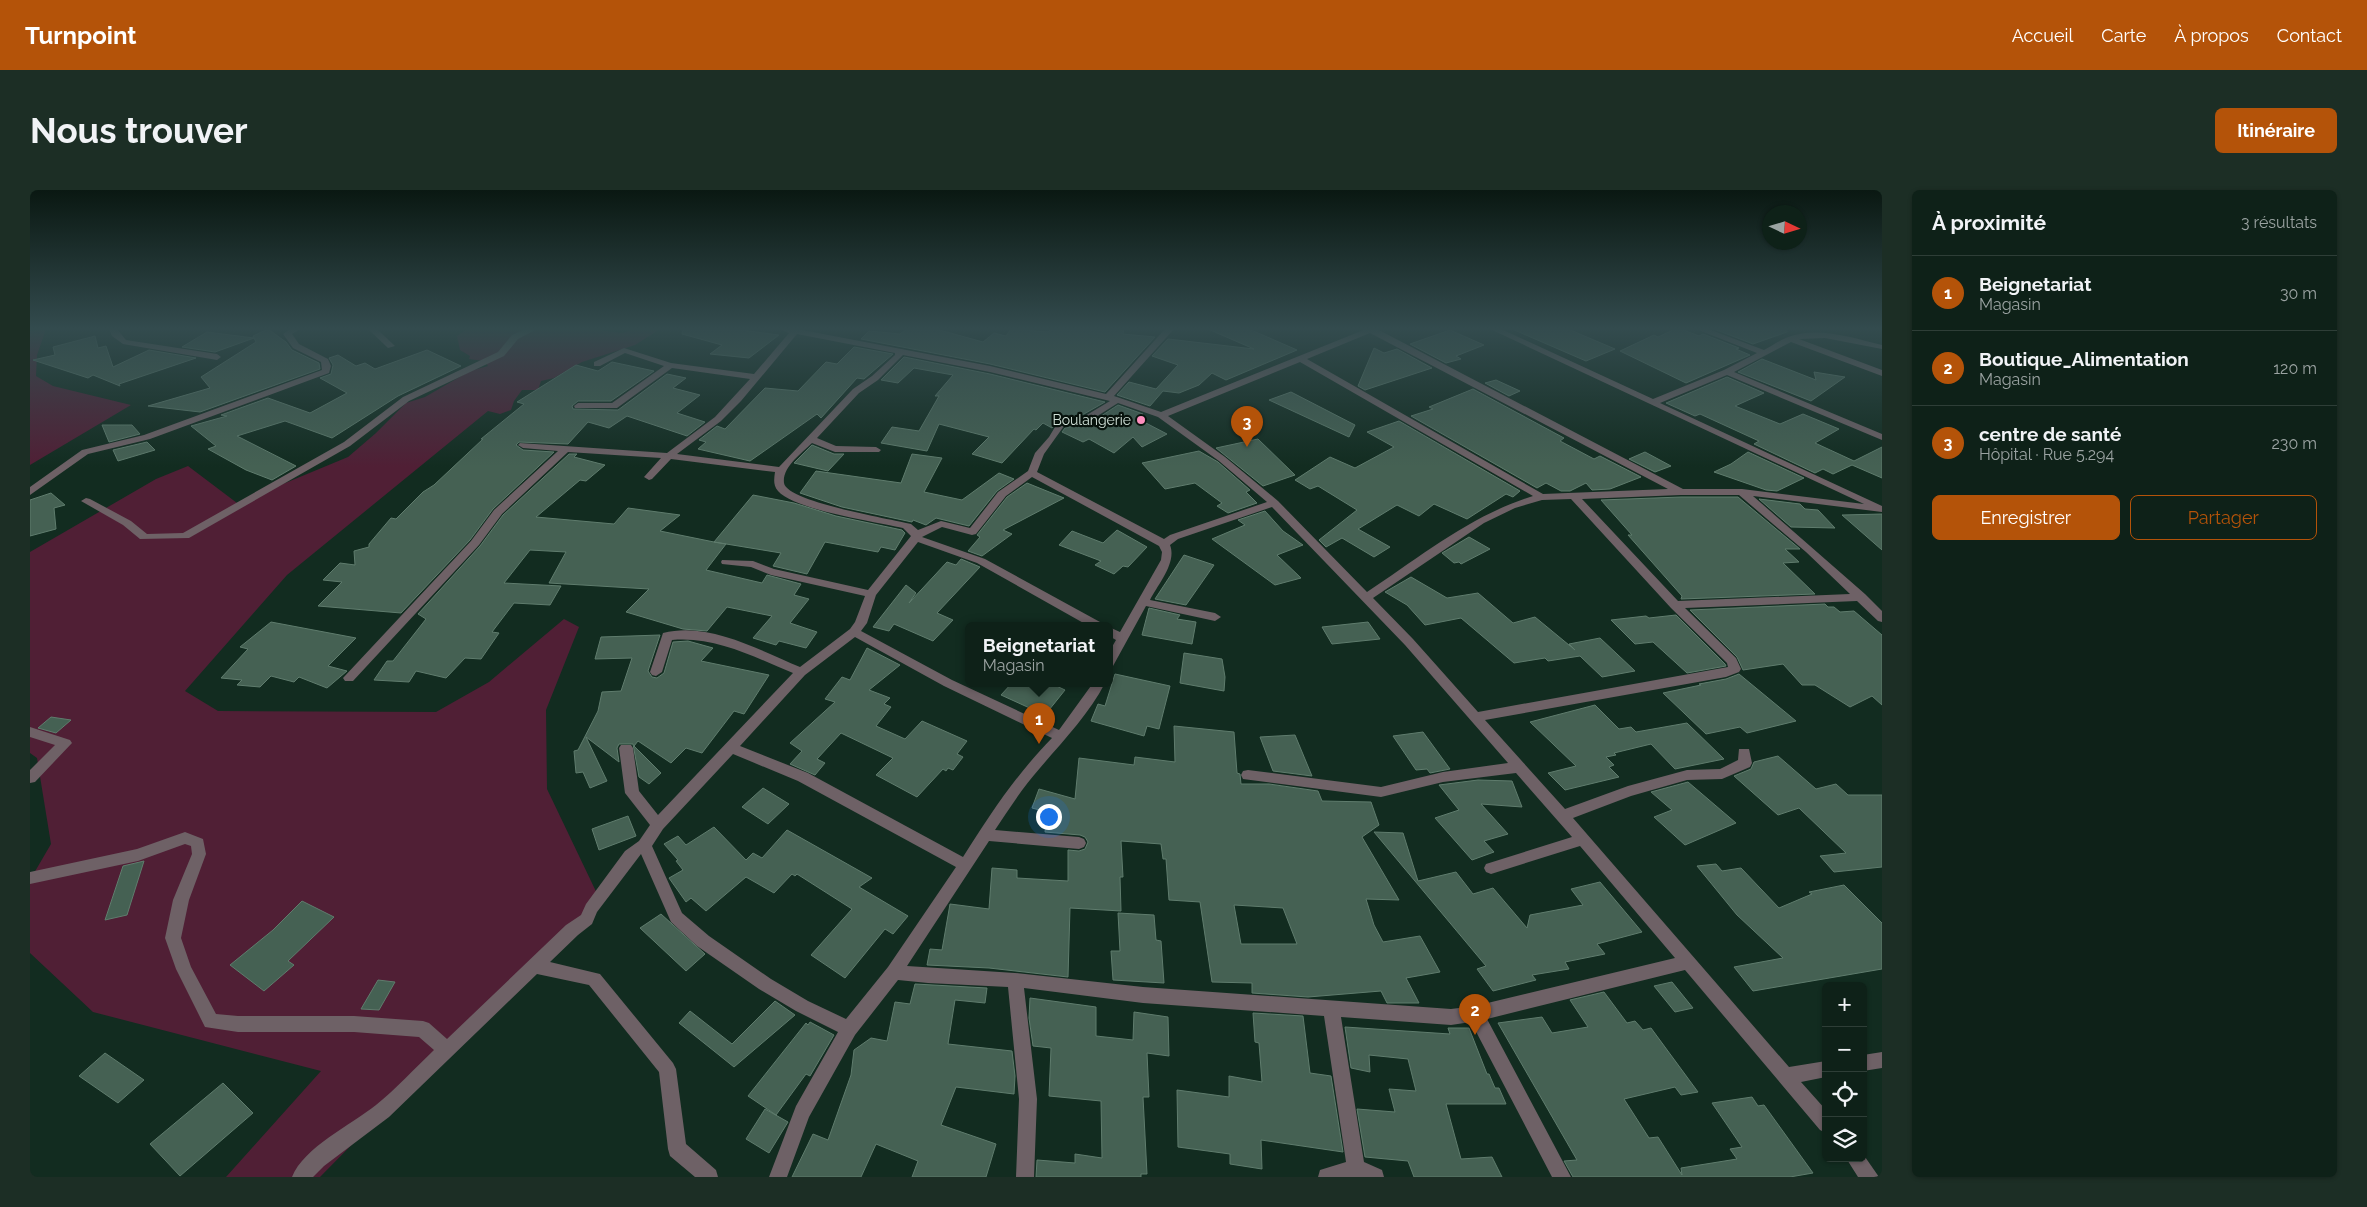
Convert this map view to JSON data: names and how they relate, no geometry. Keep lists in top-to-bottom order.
{
  "places": ["Boulangerie"],
  "north": "right",
  "page": {
    "header": "Turnpoint",
    "nav": [
      "Accueil",
      "Carte",
      "À propos",
      "Contact"
    ],
    "buttons": [
      "Itinéraire",
      ["Enregistrer", "Partager"]
    ],
    "title": "Nous trouver",
    "heading": ["À proximité", "3 résultats"],
    "list": [
      {
        "mark": "1",
        "name": "Beignetariat",
        "note": "Magasin",
        "value": "30 m"
      },
      {
        "mark": "2",
        "name": "Boutique_Alimentation",
        "note": "Magasin",
        "value": "120 m"
      },
      {
        "mark": "3",
        "name": "centre de santé",
        "note": "Hôpital · Rue 5.294",
        "value": "230 m"
      }
    ],
    "pins": ["3", "1", "2"],
    "popup": ["Beignetariat", "Magasin"],
    "map_buttons": ["+", "−"]
  }
}
